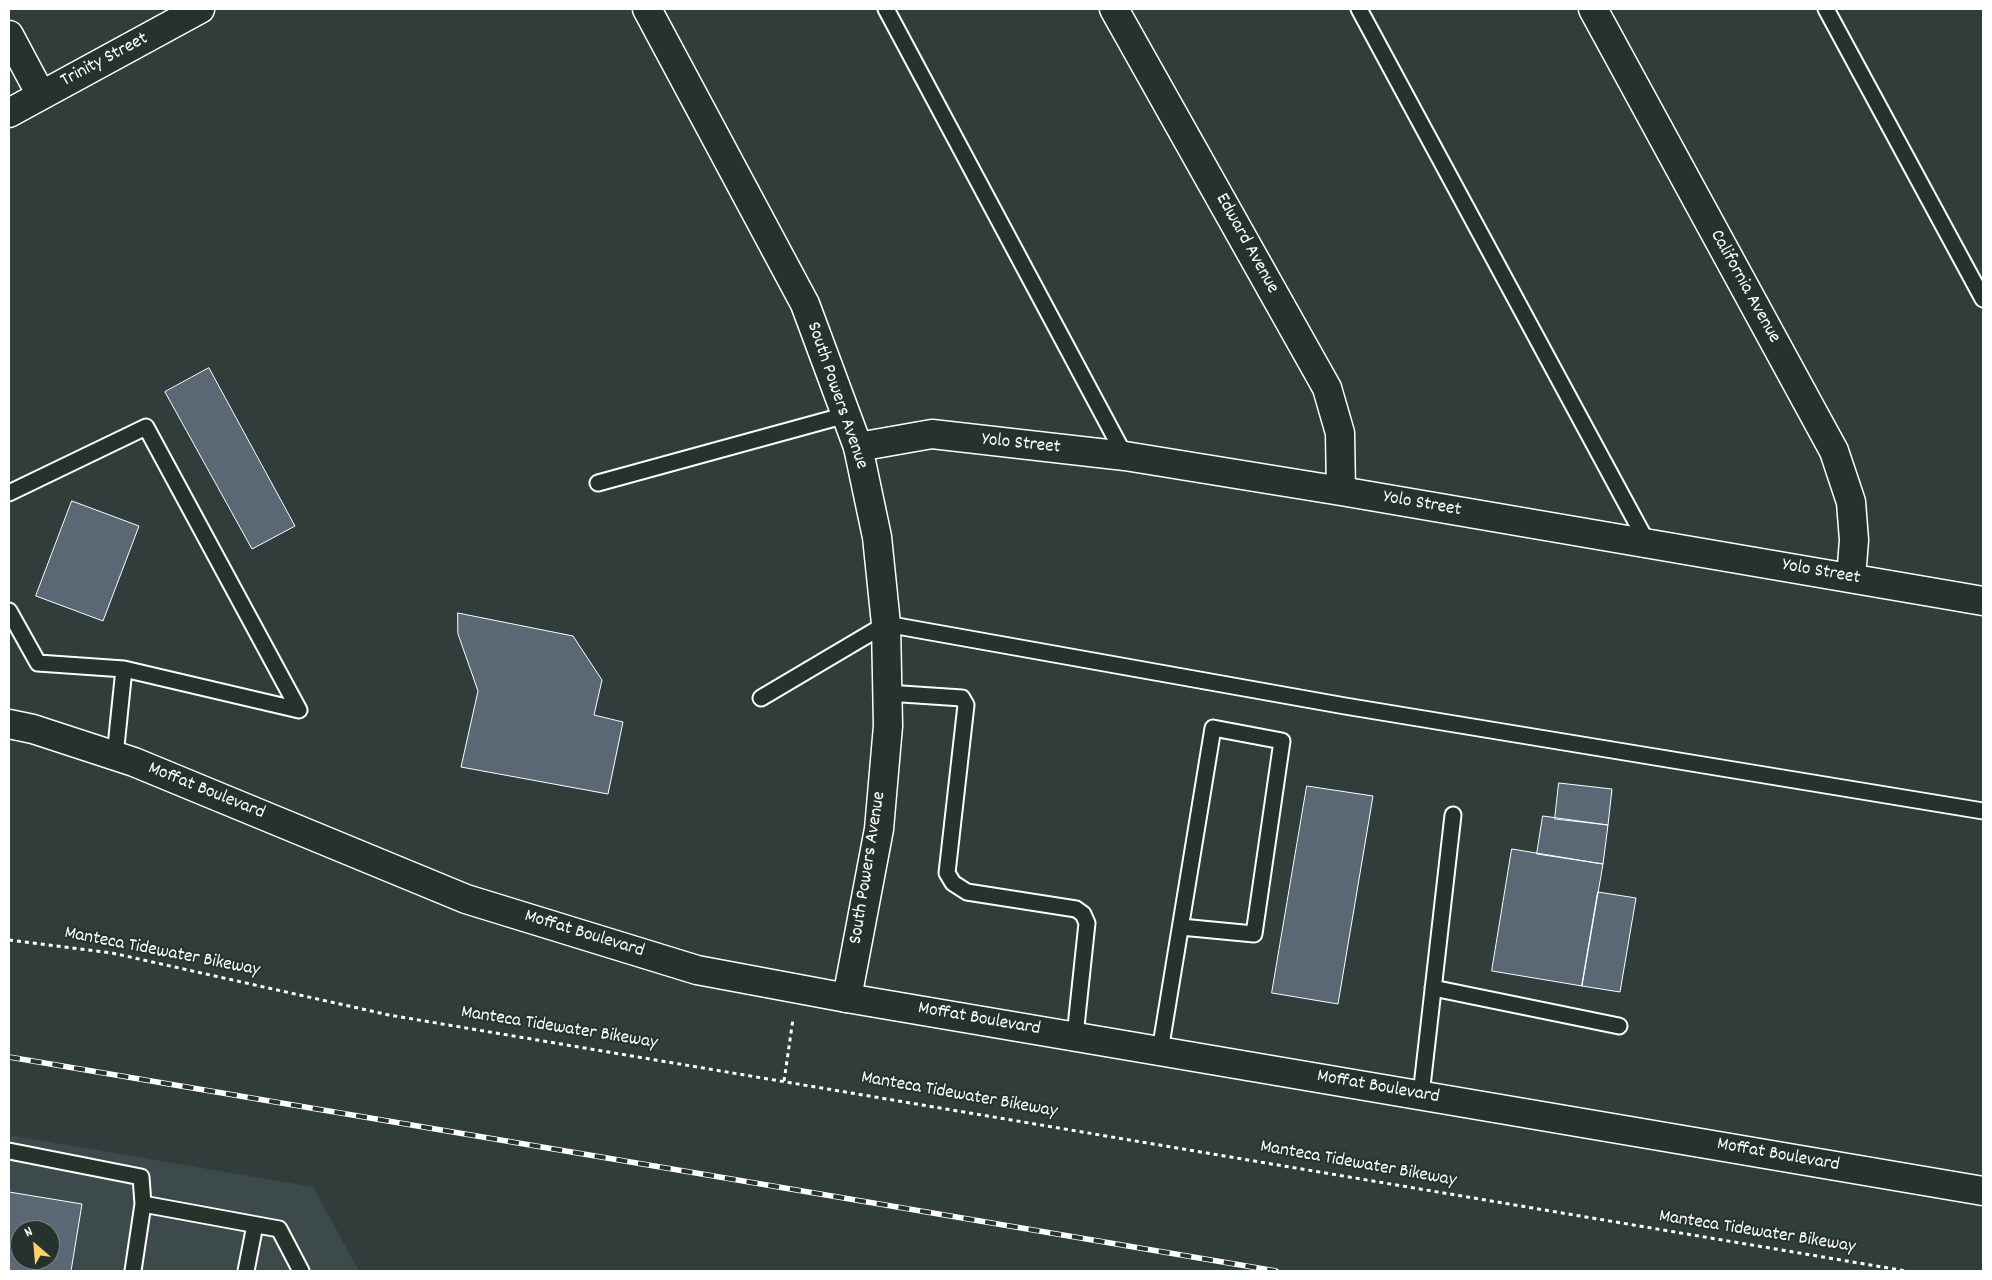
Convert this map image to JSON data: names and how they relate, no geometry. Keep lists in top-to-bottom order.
{
  "streets": {
    "street": [
      "Trinity Street",
      "Edward Avenue",
      "California Avenue",
      "South Powers Avenue",
      "Yolo Street",
      "Moffat Boulevard"
    ],
    "path": ["Manteca Tidewater Bikeway"]
  },
  "crossings": [
    ["Edward Avenue", "Yolo Street"],
    ["California Avenue", "Yolo Street"],
    ["South Powers Avenue", "Yolo Street"],
    ["South Powers Avenue", "Moffat Boulevard"]
  ],
  "north": "top left"
}
